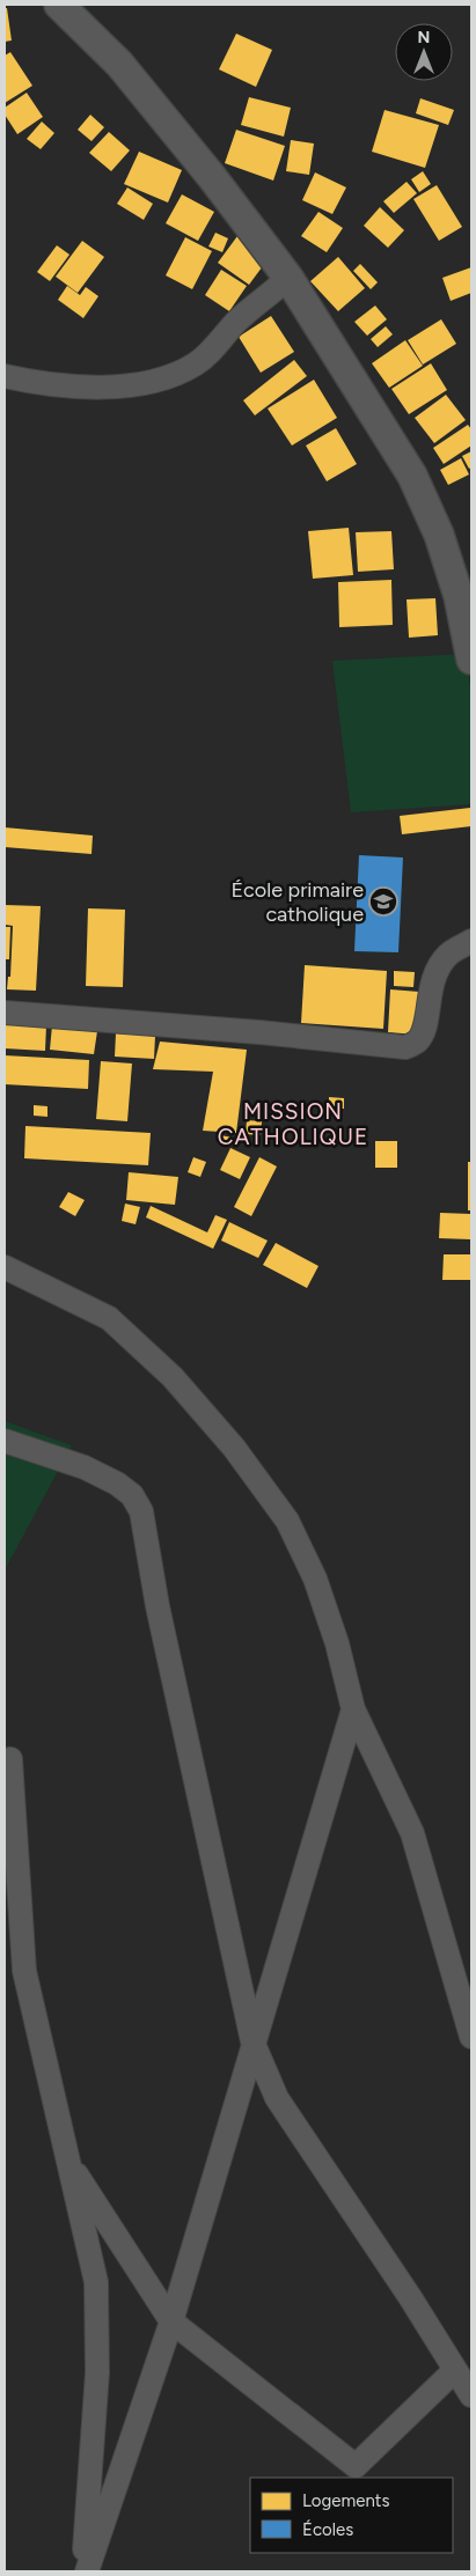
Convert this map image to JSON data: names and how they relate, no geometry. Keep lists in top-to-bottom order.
{
  "districts": ["MISSION CATHOLIQUE"],
  "places": {
    "school or university": ["École primaire catholique"]
  },
  "legend": ["Logements", "Écoles"],
  "north": "top"
}
